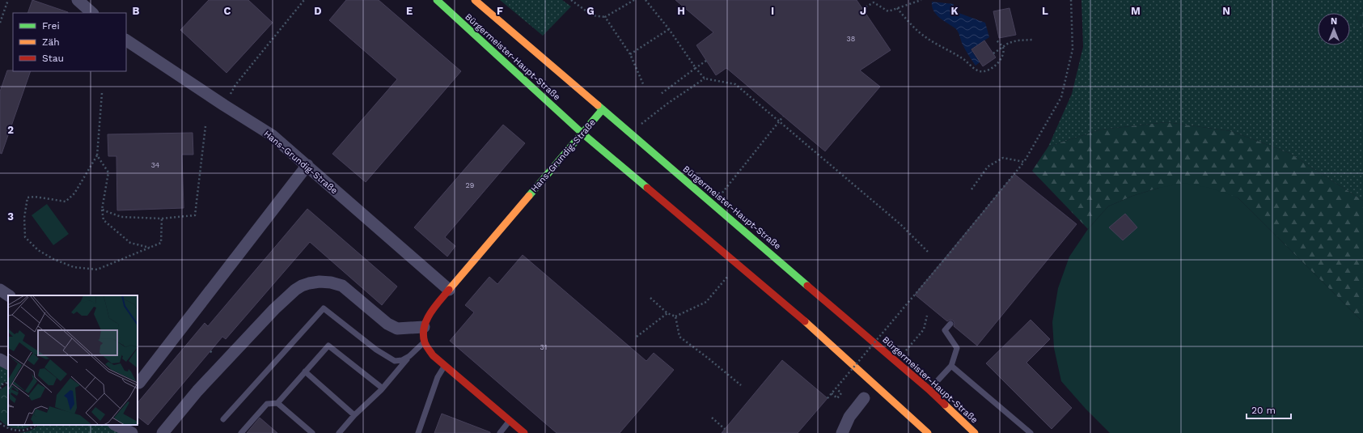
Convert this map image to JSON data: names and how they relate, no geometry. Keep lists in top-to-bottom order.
{
  "streets": {
    "street": ["Bürgermeister-Haupt-Straße", "Hans-Grundig-Straße"]
  },
  "crossings": [
    ["Bürgermeister-Haupt-Straße", "Hans-Grundig-Straße"]
  ],
  "house_numbers": [
    "38",
    "34",
    "29",
    "31"
  ],
  "legend": ["Frei", "Zäh", "Stau"],
  "scale_bar": "20 m",
  "north": "top",
  "grid": {
    "columns": [
      "B",
      "C",
      "D",
      "E",
      "F",
      "G",
      "H",
      "I",
      "J",
      "K",
      "L",
      "M",
      "N"
    ],
    "rows": ["2", "3"]
  }
}
